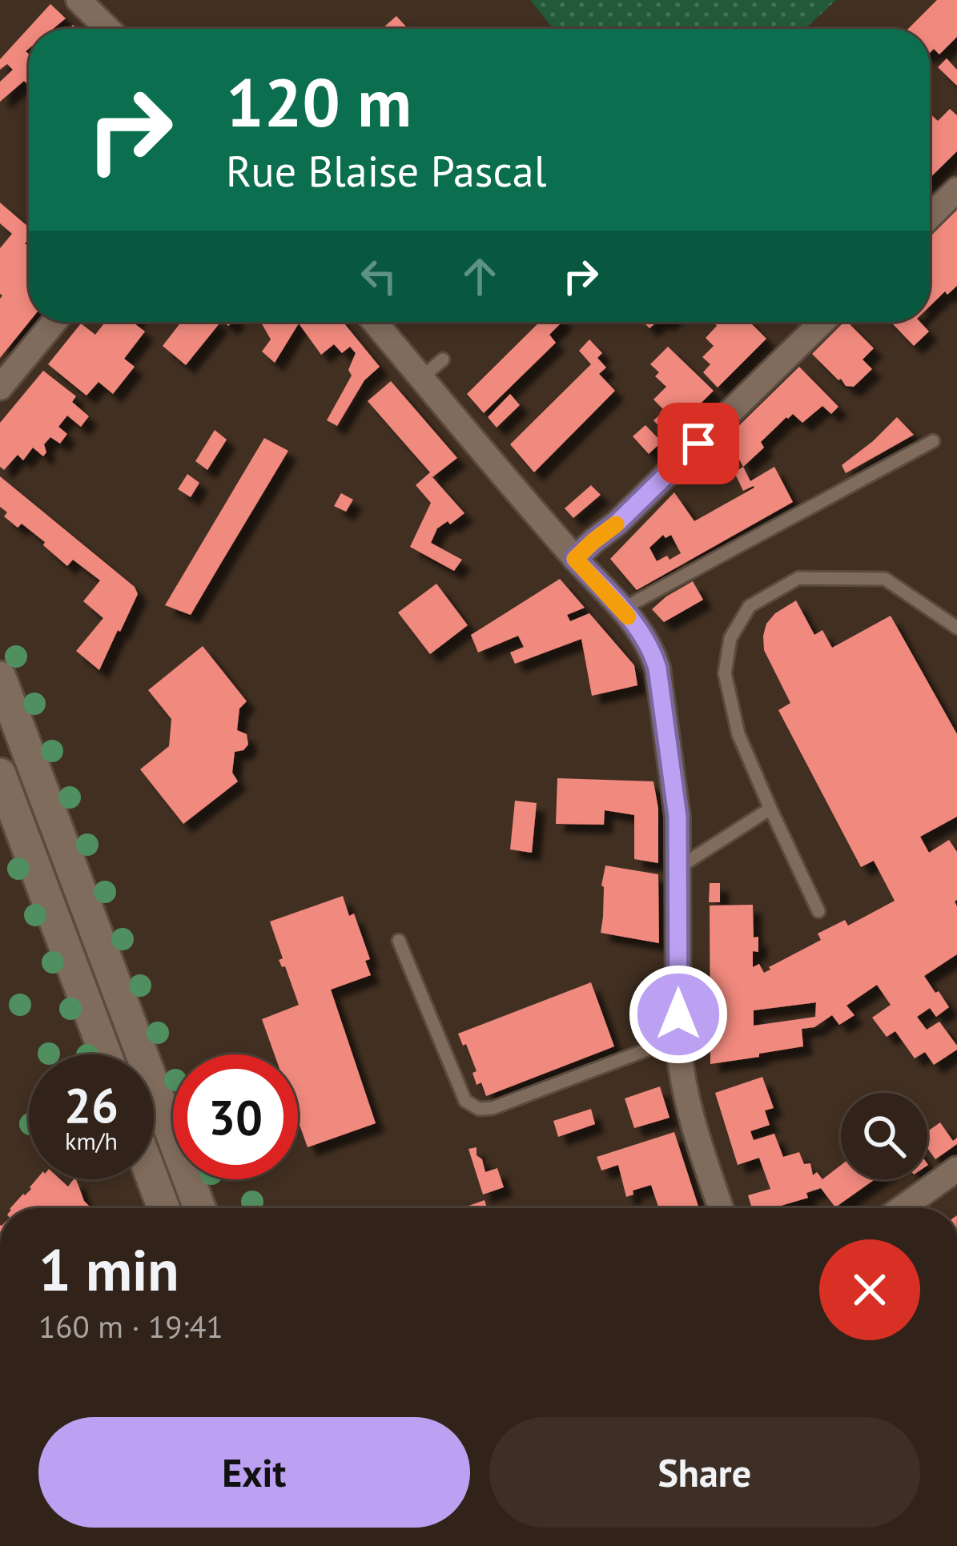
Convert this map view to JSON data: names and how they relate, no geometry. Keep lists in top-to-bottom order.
{
  "page": {
    "turn": ["120 m", "Rue Blaise Pascal"],
    "speed": "26 km/h",
    "limit": "30",
    "heading": ["1 min", "160 m · 19:41"],
    "buttons": ["Exit", "Share"]
  }
}
